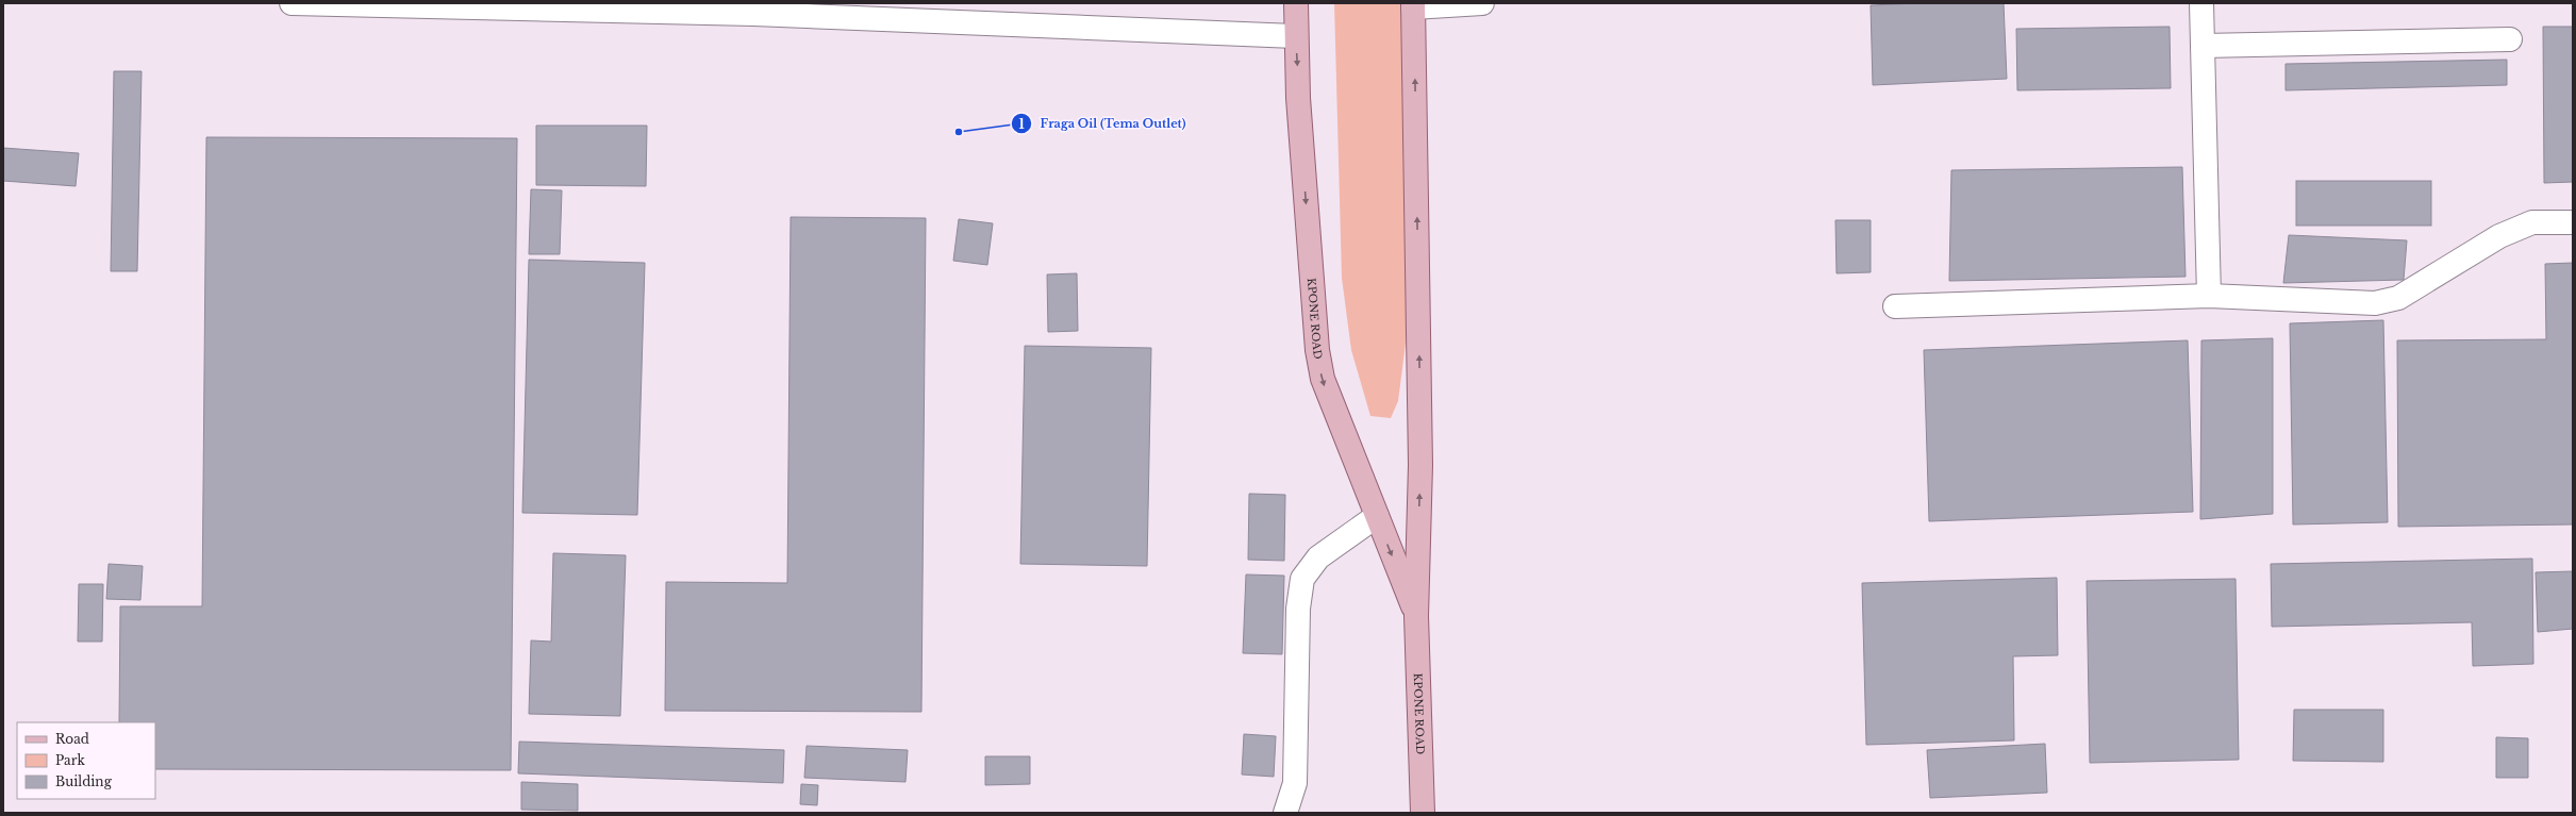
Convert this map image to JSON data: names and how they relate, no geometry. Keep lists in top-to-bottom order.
{
  "streets": {
    "main road": ["KPONE ROAD"]
  },
  "places": ["Fraga Oil (Tema Outlet)"],
  "legend": ["Road", "Park", "Building"]
}
